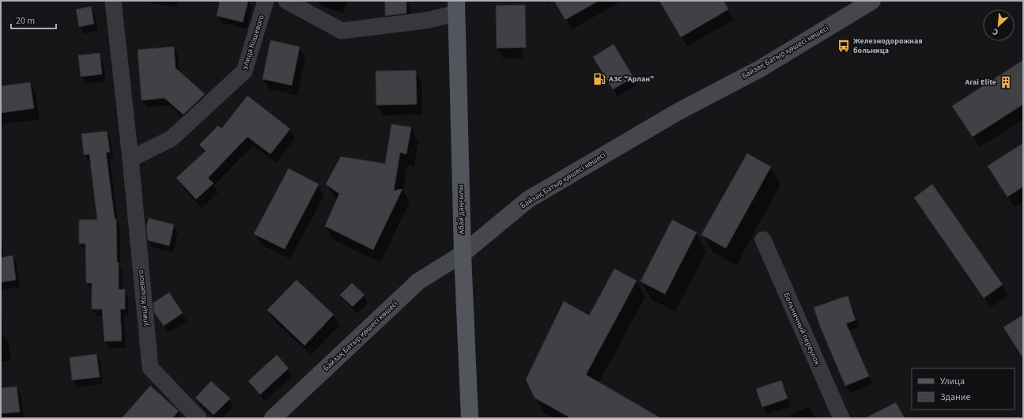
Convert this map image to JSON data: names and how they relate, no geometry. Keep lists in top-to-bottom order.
{
  "streets": {
    "main road": ["Байзақ Батыр қөшесі көшесі", "Абай даңғылы"],
    "street": ["улица Кошевого", "Больничный переулок"]
  },
  "crossings": [
    ["Байзақ Батыр қөшесі көшесі", "Абай даңғылы"]
  ],
  "places": {
    "bus stop": ["Железнодорожная больница"],
    "fuel station": ["АЗС \"Арлан\""],
    "building": ["Arai Elite"]
  },
  "legend": ["Улица", "Здание"],
  "scale_bar": "20 m",
  "north": "bottom left"
}
